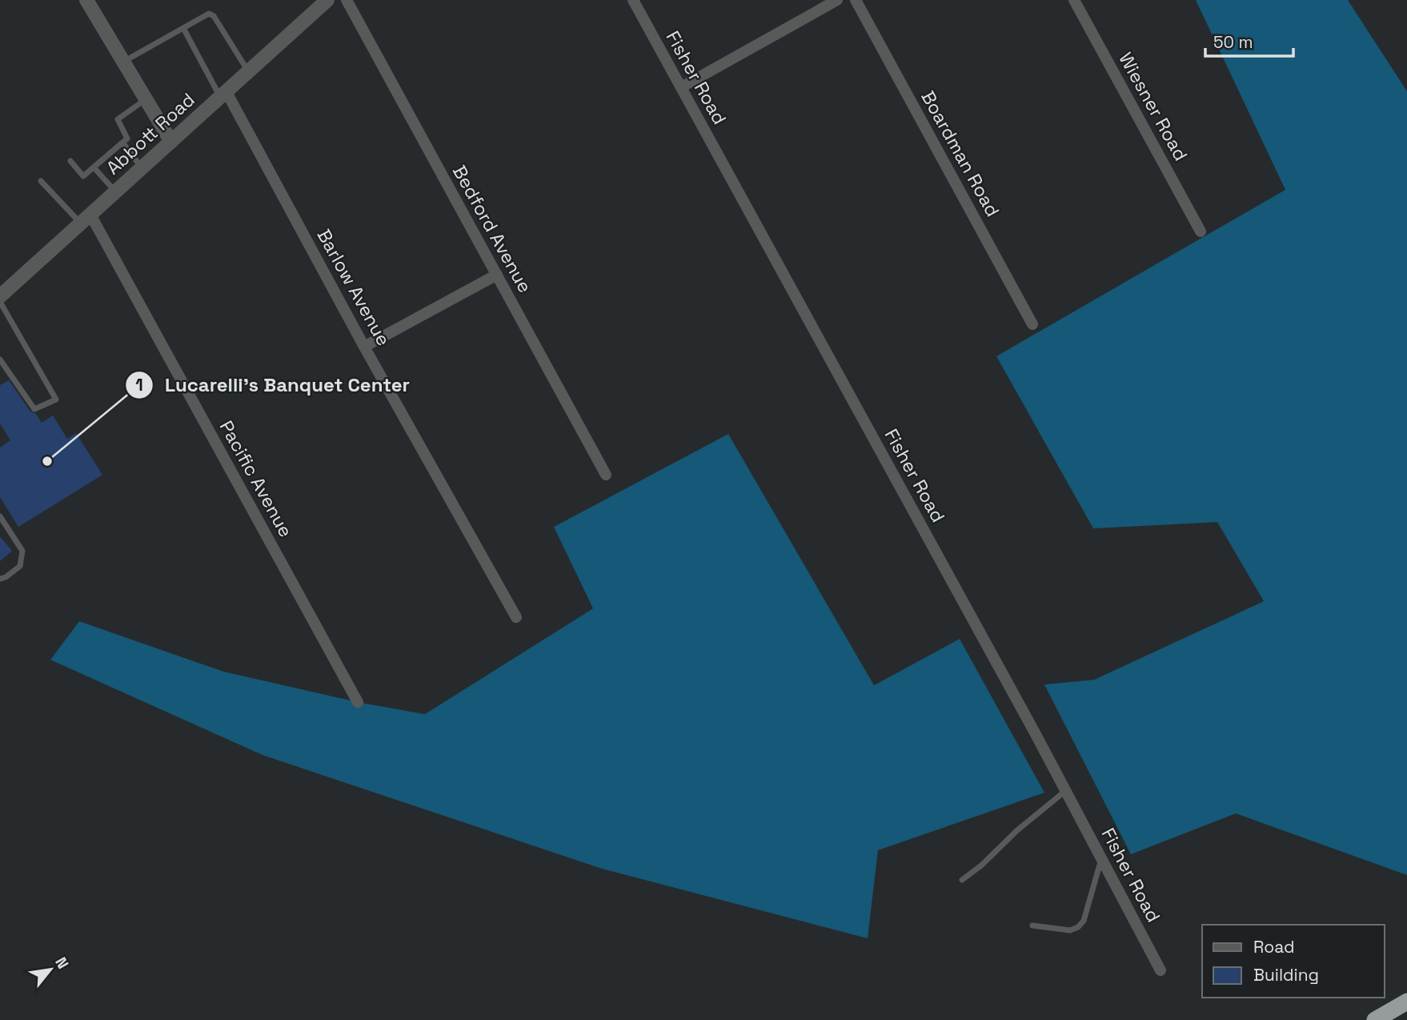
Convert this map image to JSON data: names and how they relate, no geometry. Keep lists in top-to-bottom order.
{
  "streets": {
    "street": [
      "Fisher Road",
      "Wiesner Road",
      "Abbott Road",
      "Boardman Road",
      "Bedford Avenue",
      "Barlow Avenue",
      "Pacific Avenue"
    ]
  },
  "crossings": [
    ["Abbott Road", "Barlow Avenue"],
    ["Abbott Road", "Pacific Avenue"]
  ],
  "places": ["Lucarelli's Banquet Center"],
  "legend": ["Road", "Building"],
  "scale_bar": "50 m",
  "north": "top right"
}
